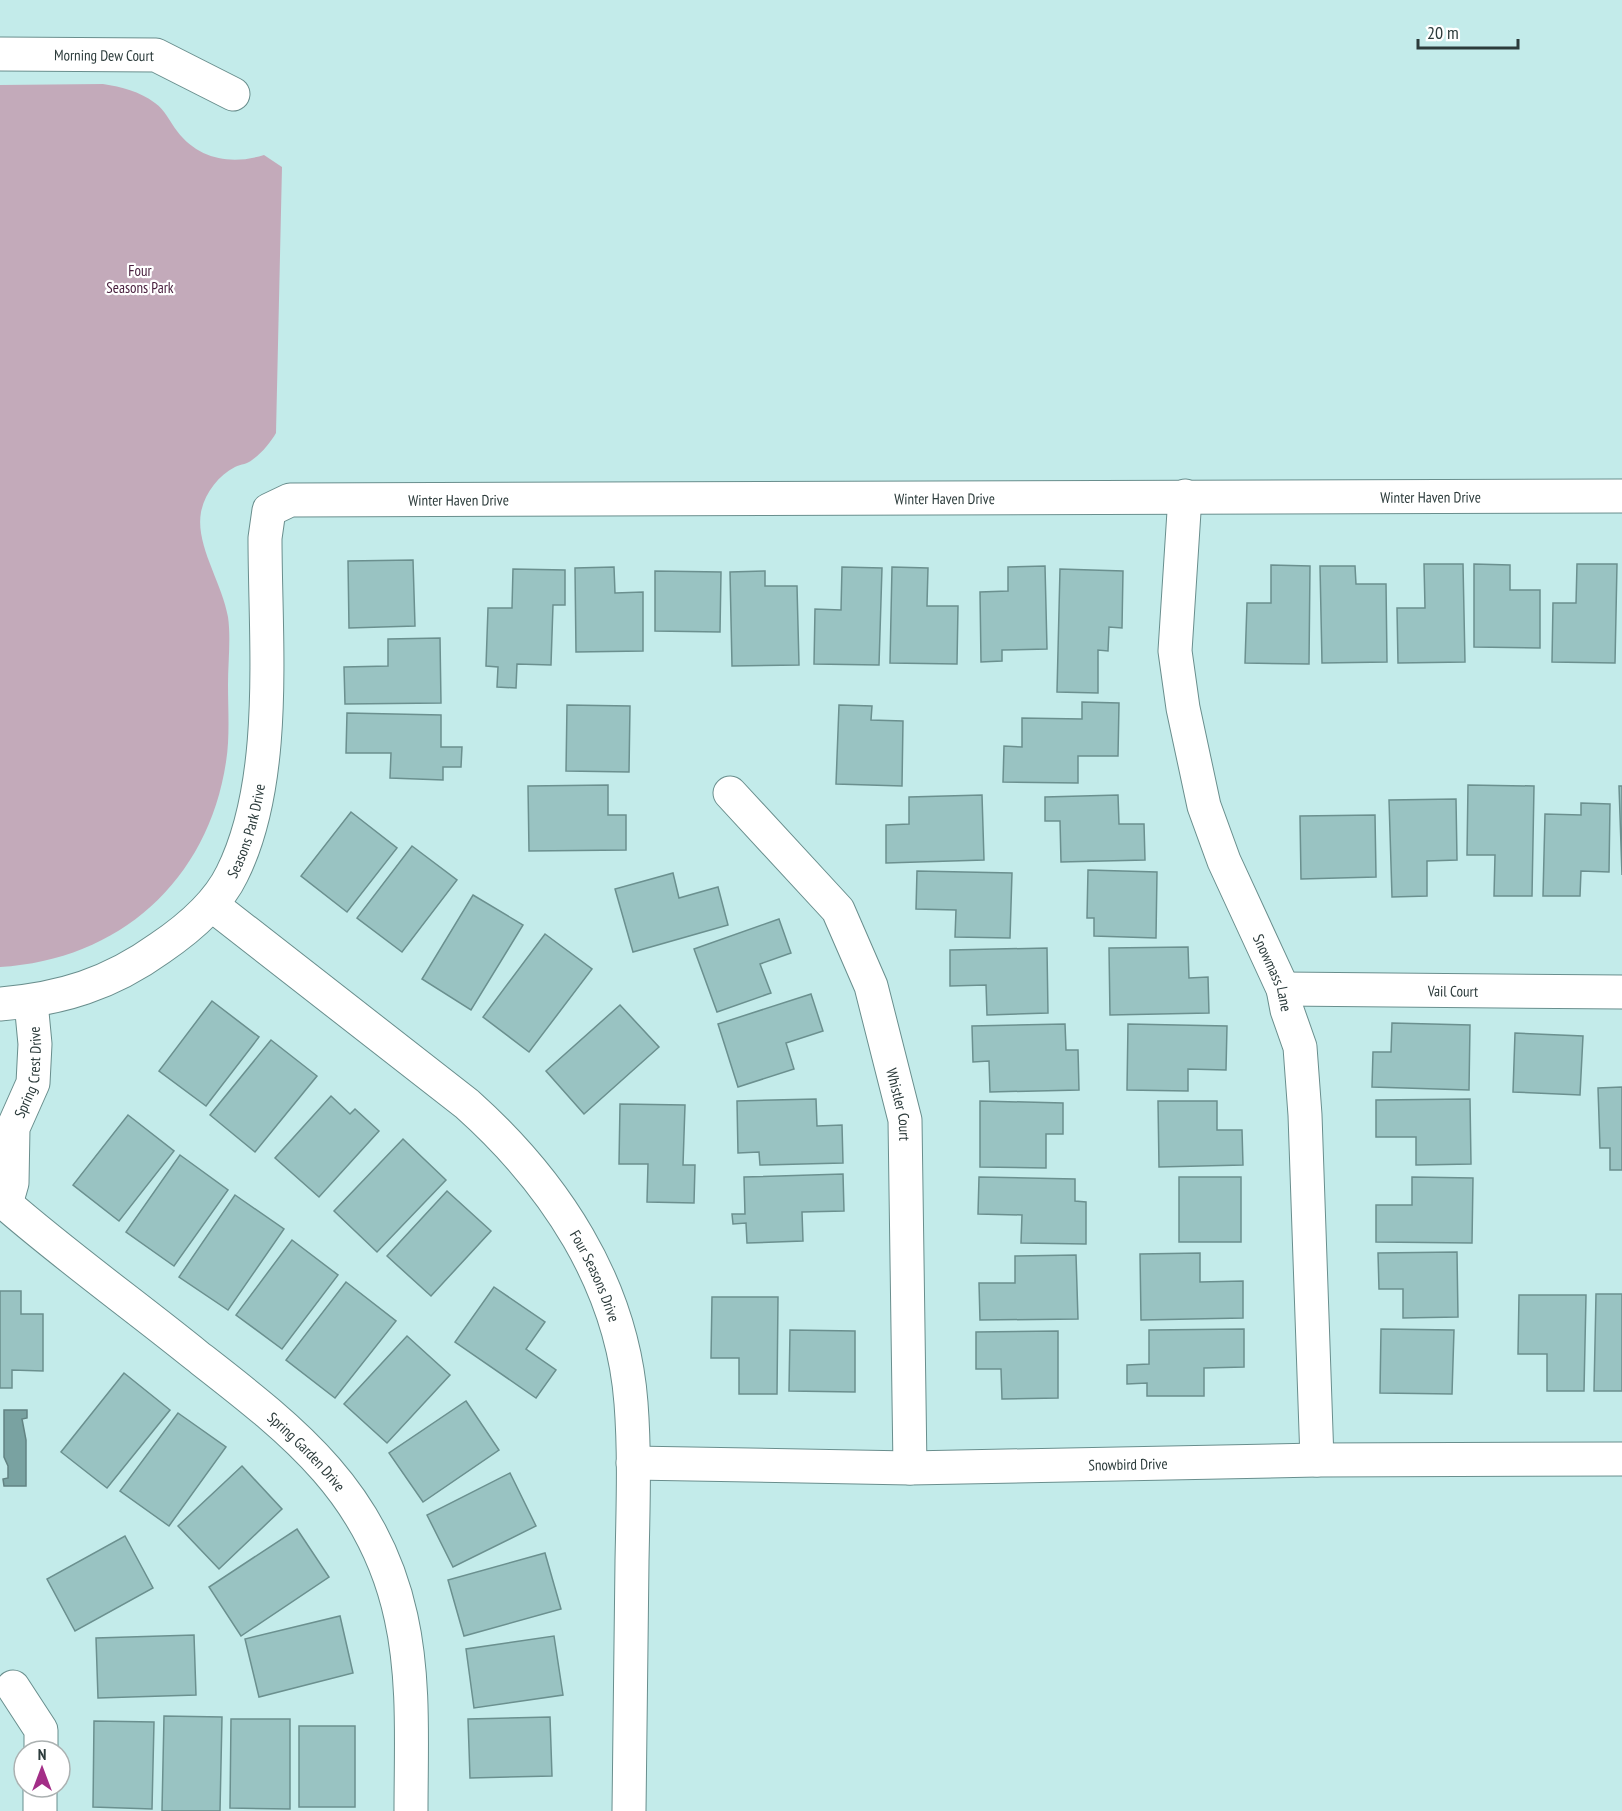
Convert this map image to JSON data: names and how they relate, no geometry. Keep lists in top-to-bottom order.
{
  "streets": {
    "street": [
      "Morning Dew Court",
      "Winter Haven Drive",
      "Seasons Park Drive",
      "Snowmass Lane",
      "Vail Court",
      "Spring Crest Drive",
      "Whistler Court",
      "Four Seasons Drive",
      "Spring Garden Drive",
      "Snowbird Drive"
    ]
  },
  "crossings": [
    ["Winter Haven Drive", "Seasons Park Drive"],
    ["Winter Haven Drive", "Snowmass Lane"],
    ["Seasons Park Drive", "Spring Crest Drive"],
    ["Seasons Park Drive", "Four Seasons Drive"],
    ["Snowmass Lane", "Vail Court"],
    ["Snowmass Lane", "Snowbird Drive"],
    ["Spring Crest Drive", "Spring Garden Drive"],
    ["Whistler Court", "Snowbird Drive"],
    ["Four Seasons Drive", "Snowbird Drive"]
  ],
  "parks": ["Four Seasons Park"],
  "scale_bar": "20 m",
  "north": "top"
}
